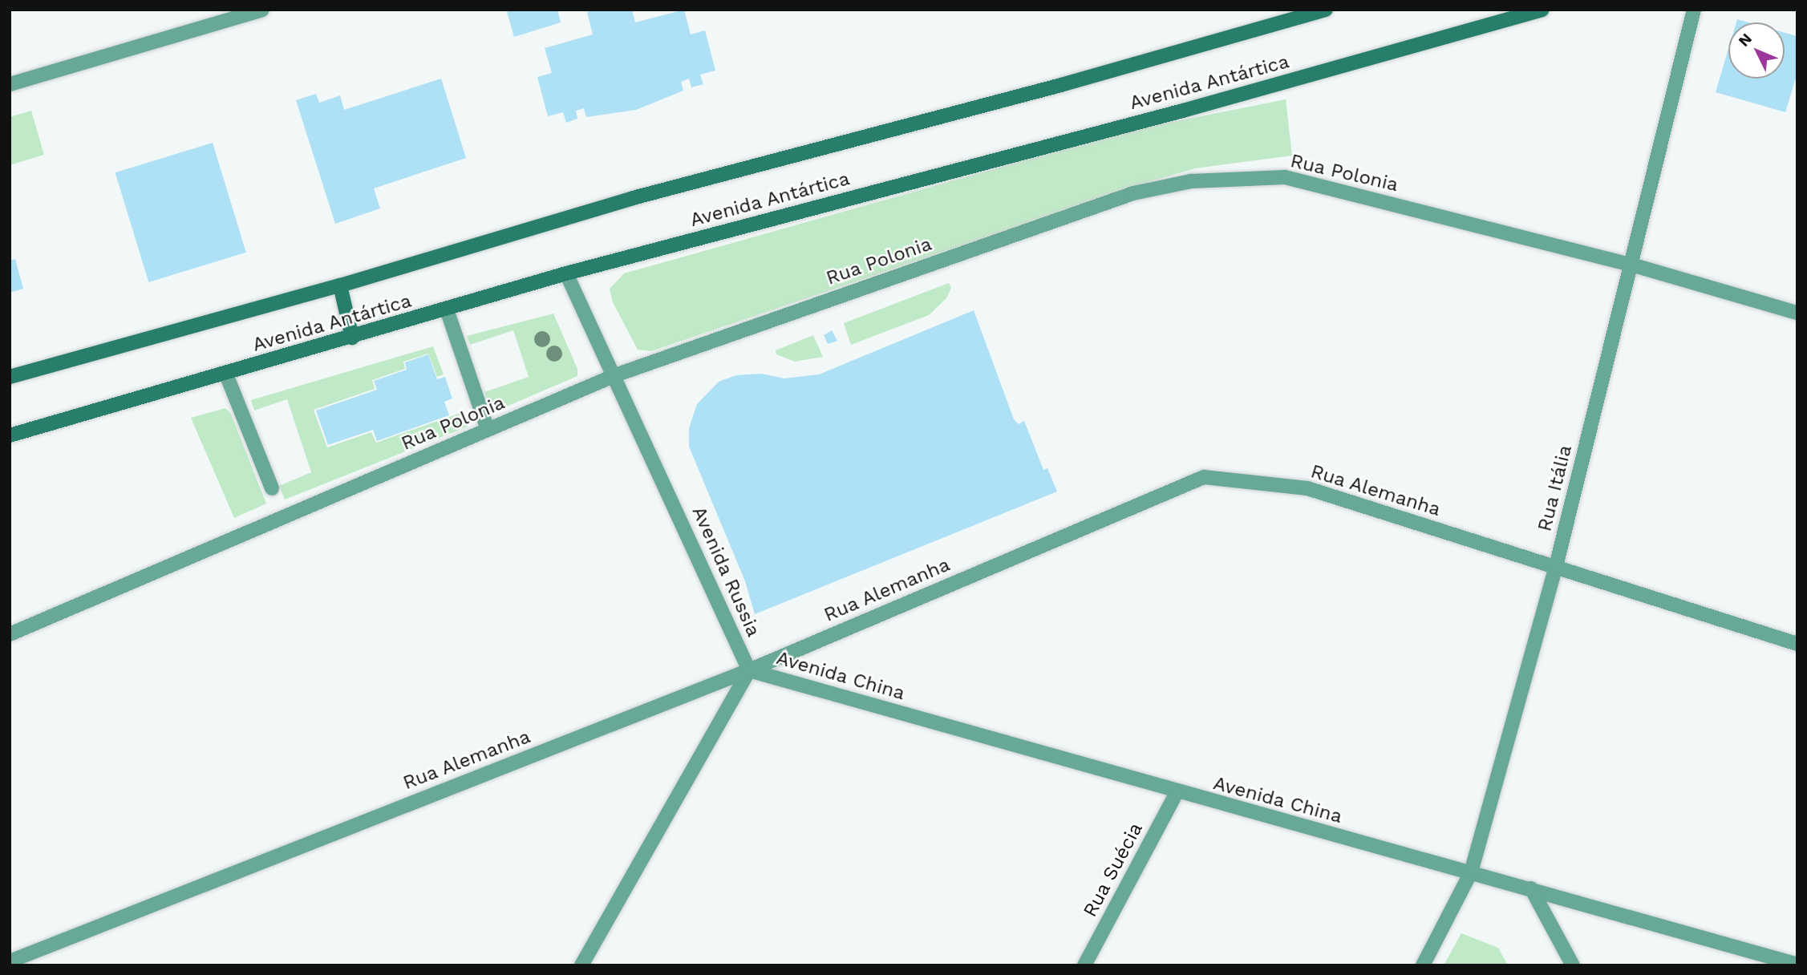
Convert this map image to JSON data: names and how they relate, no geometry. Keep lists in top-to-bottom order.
{
  "streets": {
    "main road": ["Avenida Antártica"],
    "street": [
      "Rua Polonia",
      "Rua Itália",
      "Rua Alemanha",
      "Avenida Russia",
      "Avenida China",
      "Rua Suécia"
    ]
  },
  "crossings": [
    ["Avenida Antártica", "Avenida Russia"],
    ["Rua Polonia", "Rua Itália"],
    ["Rua Polonia", "Avenida Russia"],
    ["Rua Itália", "Rua Alemanha"],
    ["Rua Itália", "Avenida China"],
    ["Rua Alemanha", "Avenida Russia"],
    ["Rua Alemanha", "Avenida China"],
    ["Avenida Russia", "Avenida China"],
    ["Avenida China", "Rua Suécia"]
  ],
  "north": "top left"
}
